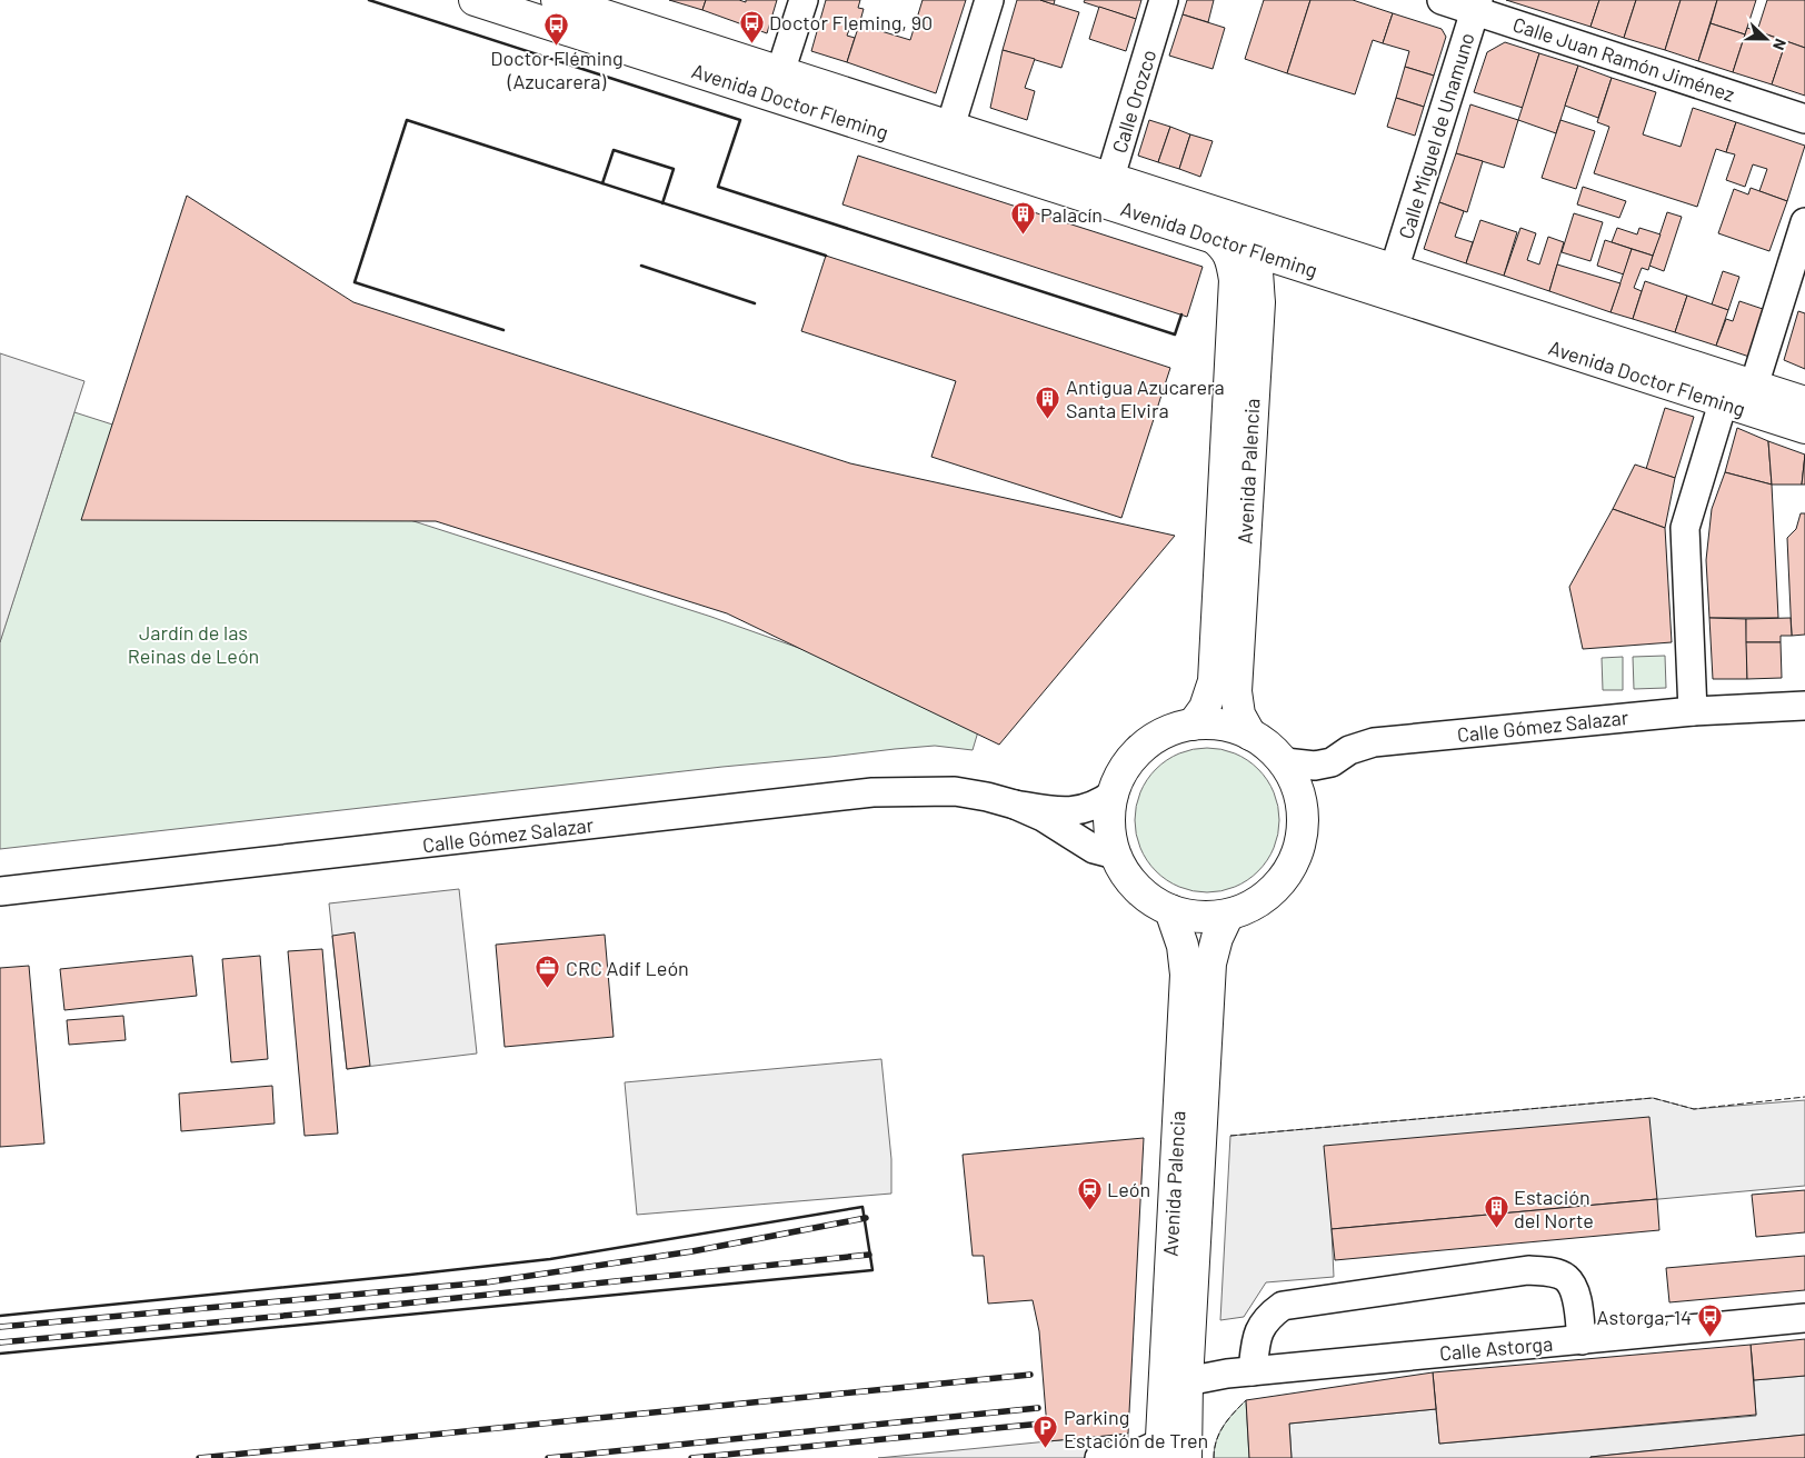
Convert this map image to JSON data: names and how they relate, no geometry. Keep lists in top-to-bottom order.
{
  "streets": {
    "main road": ["Avenida Doctor Fleming", "Avenida Palencia"],
    "street": [
      "Calle Juan Ramón Jiménez",
      "Calle Orozco",
      "Calle Miguel de Unamuno",
      "Calle Gómez Salazar",
      "Calle Astorga"
    ]
  },
  "crossings": [
    ["Calle Juan Ramón Jiménez", "Calle Miguel de Unamuno"],
    ["Avenida Doctor Fleming", "Calle Orozco"],
    ["Avenida Doctor Fleming", "Calle Miguel de Unamuno"],
    ["Avenida Doctor Fleming", "Avenida Palencia"],
    ["Avenida Palencia", "Calle Gómez Salazar"],
    ["Avenida Palencia", "Calle Astorga"]
  ],
  "parks": ["Jardín de las Reinas de León"],
  "places": {
    "bus stop": ["Doctor Fleming, 90", "Doctor Fléming (Azucarera)", "Astorga, 14"],
    "building": ["Palacín", "Antigua Azucarera Santa Elvira", "Estación del Norte"],
    "office": ["CRC Adif León"],
    "station": ["León"],
    "parking": ["Parking Estación de Tren"]
  },
  "north": "right"
}
